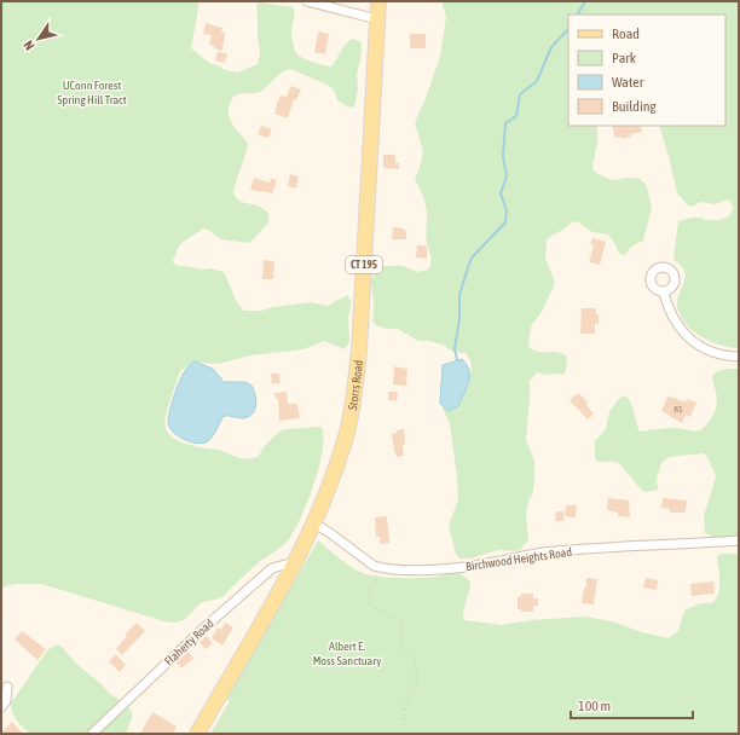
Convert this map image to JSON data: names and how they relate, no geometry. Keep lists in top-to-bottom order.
{
  "streets": {
    "main road": ["CT 195", "Storrs Road"],
    "street": ["Birchwood Heights Road", "Flaherty Road"]
  },
  "crossings": [
    ["Storrs Road", "Birchwood Heights Road"],
    ["Storrs Road", "Flaherty Road"]
  ],
  "parks": ["UConn Forest Spring Hill Tract", "Albert E. Moss Sanctuary"],
  "house_numbers": ["81"],
  "legend": [
    "Road",
    "Park",
    "Water",
    "Building"
  ],
  "scale_bar": "100 m",
  "north": "bottom left"
}
